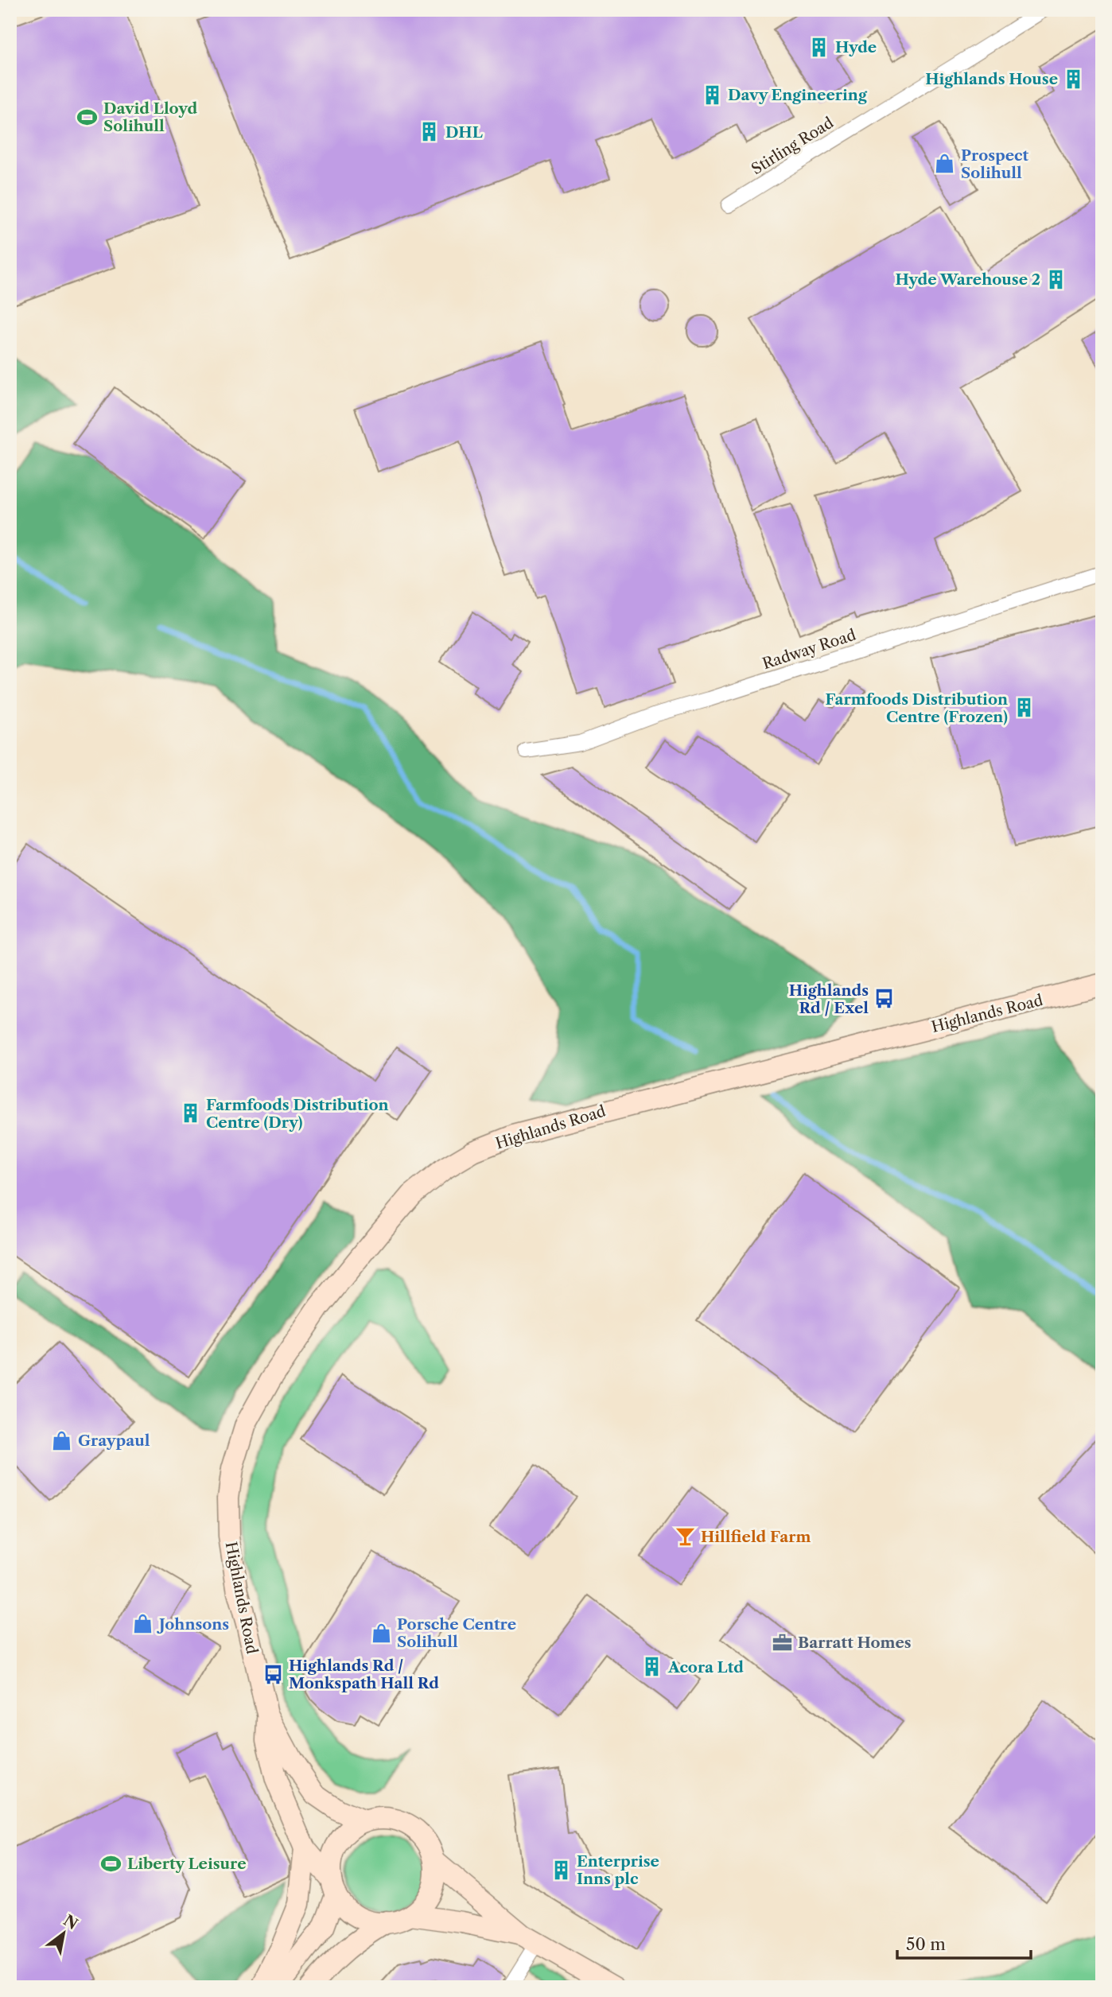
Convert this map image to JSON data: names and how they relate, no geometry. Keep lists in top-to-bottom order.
{
  "streets": {
    "street": ["Stirling Road", "Radway Road", "Highlands Road"]
  },
  "places": {
    "building": [
      "Hyde",
      "Highlands House",
      "Davy Engineering",
      "DHL",
      "Hyde Warehouse 2",
      "Farmfoods Distribution Centre (Frozen)",
      "Farmfoods Distribution Centre (Dry)",
      "Acora Ltd",
      "Enterprise Inns plc"
    ],
    "sports": ["David Lloyd Solihull", "Liberty Leisure"],
    "shop": [
      "Prospect Solihull",
      "Graypaul",
      "Johnsons",
      "Porsche Centre Solihull"
    ],
    "bus stop": ["Highlands Rd / Exel", "Highlands Rd / Monkspath Hall Rd"],
    "bar": ["Hillfield Farm"],
    "office": ["Barratt Homes"]
  },
  "scale_bar": "50 m",
  "north": "top right"
}
